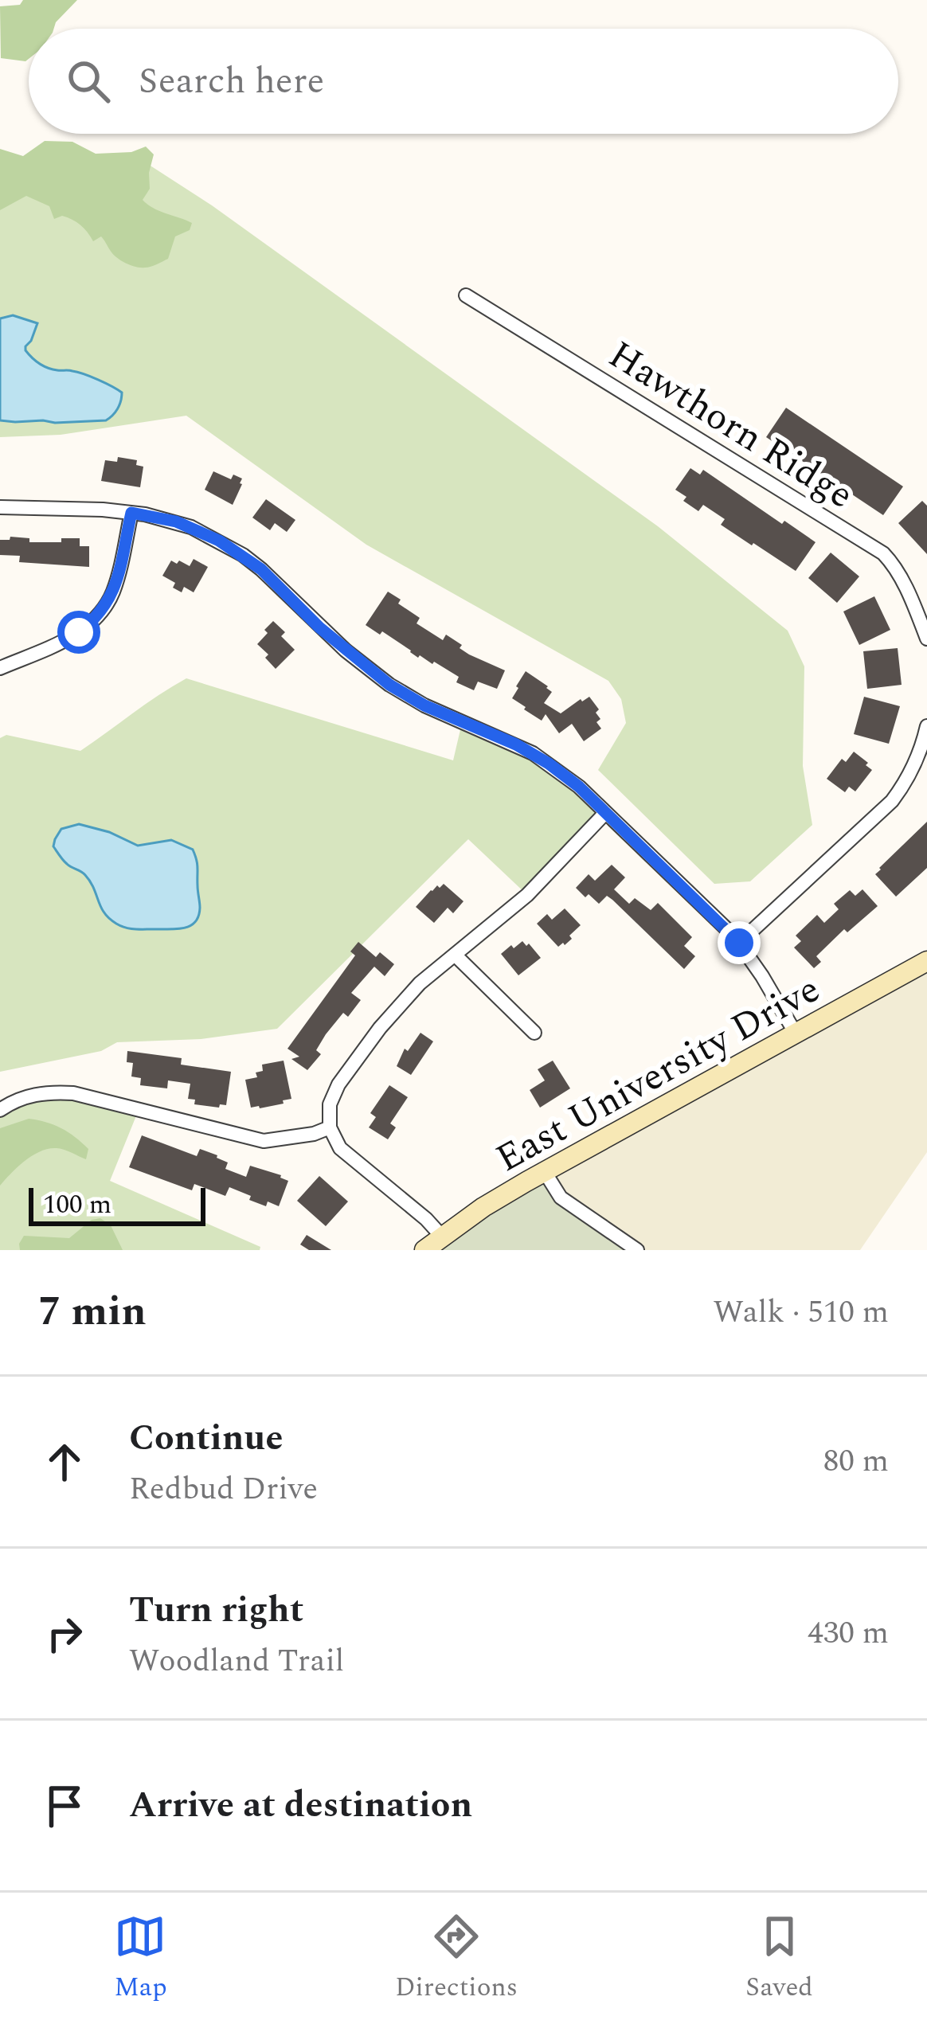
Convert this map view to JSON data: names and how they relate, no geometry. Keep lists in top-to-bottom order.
{
  "streets": {
    "main road": ["East University Drive"],
    "street": ["Hawthorn Ridge"]
  },
  "scale_bar": "100 m",
  "page": {
    "search": "Search here",
    "scale": "100 m",
    "heading": ["7 min", "Walk · 510 m"],
    "list": [
      ["Continue", "Redbud Drive", "80 m"],
      ["Turn right", "Woodland Trail", "430 m"],
      "Arrive at destination"
    ],
    "nav": ["Map", "Directions", "Saved"]
  }
}
